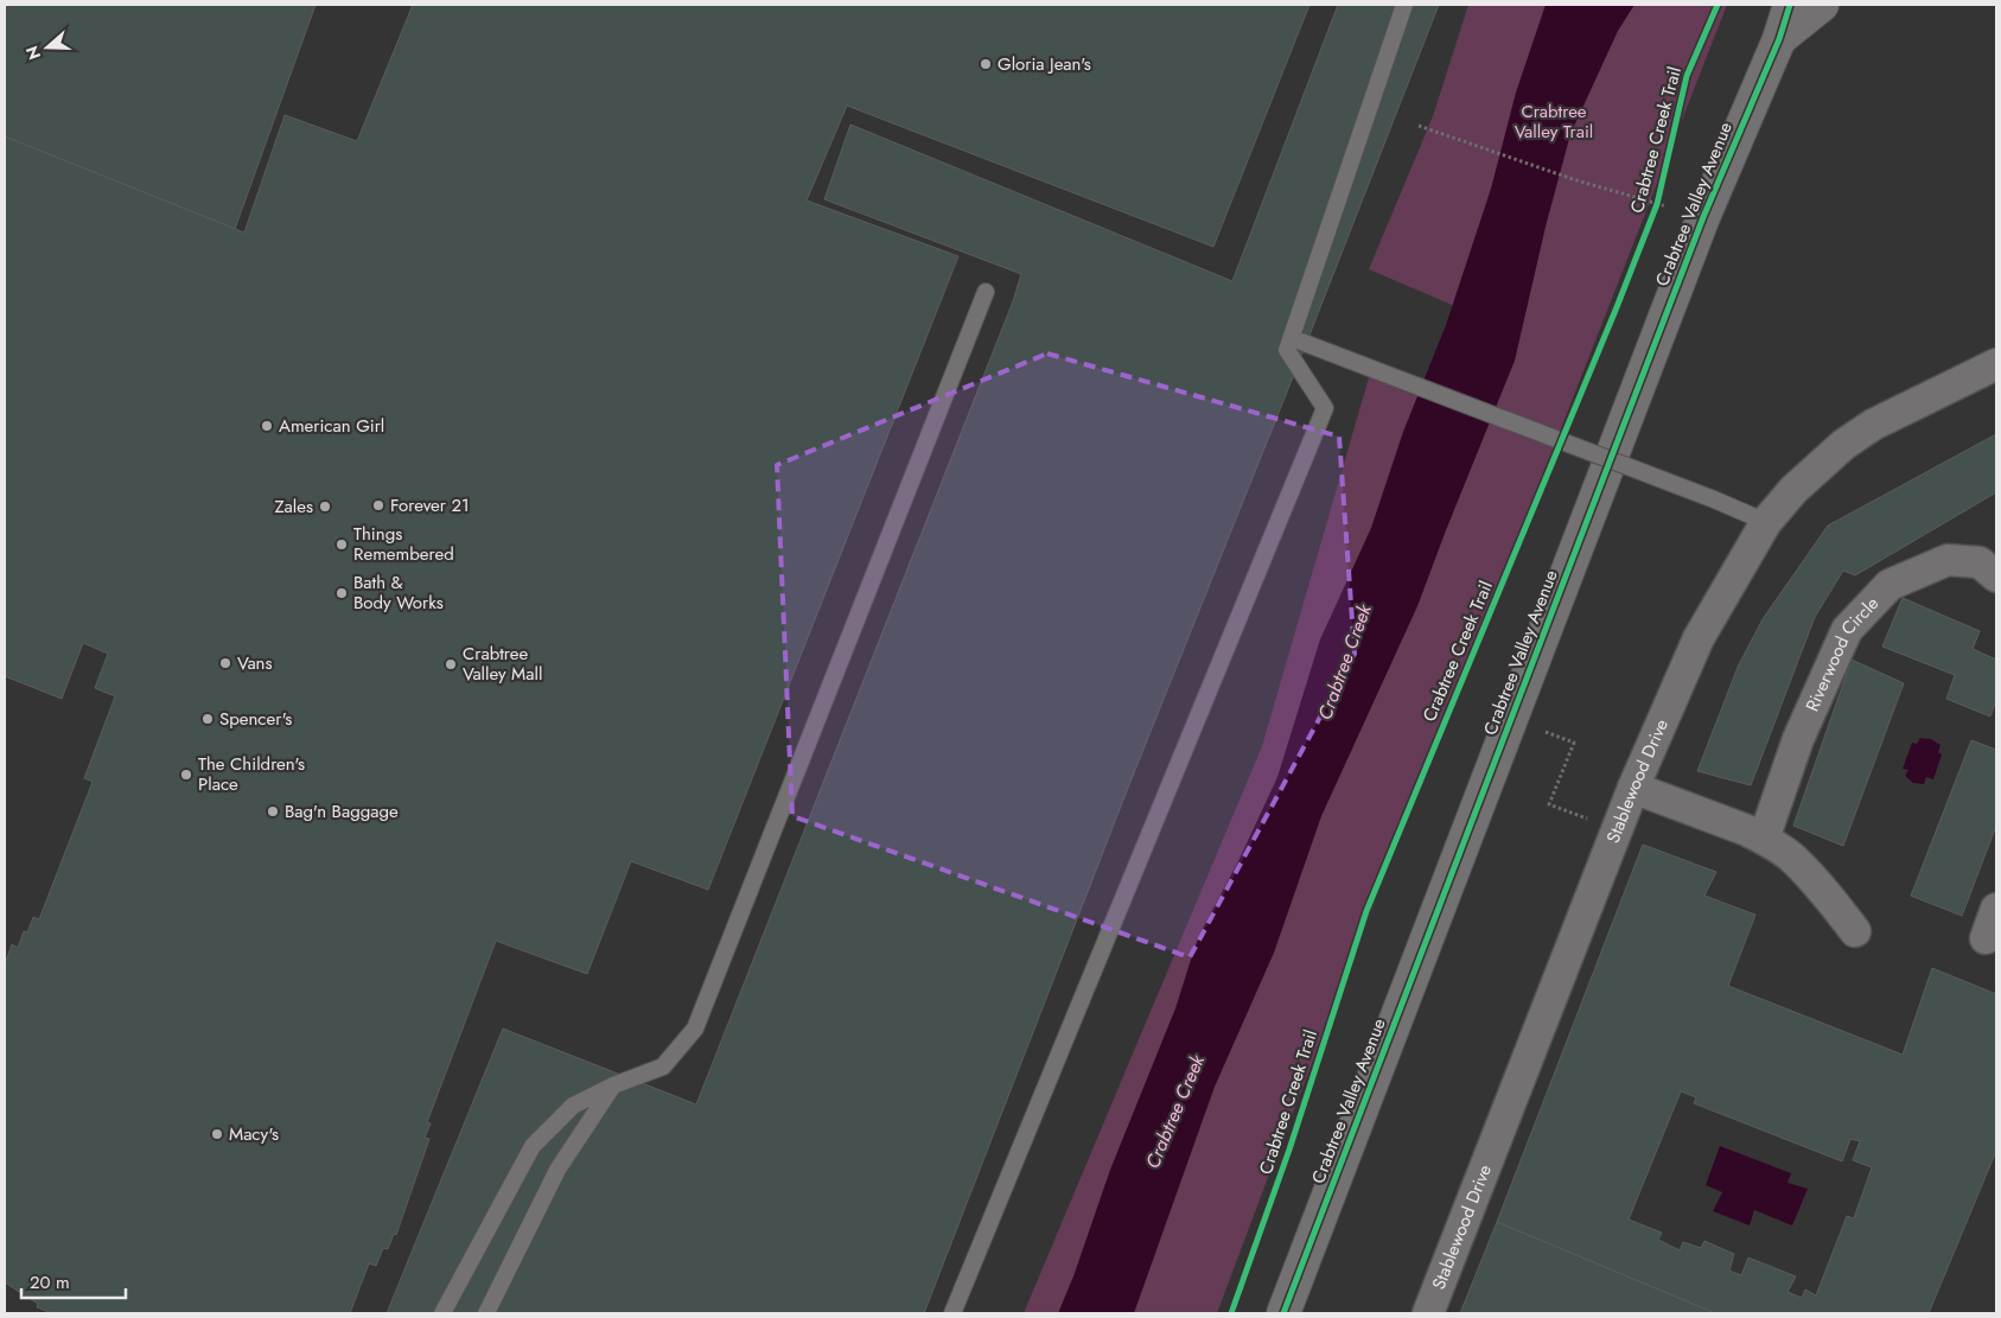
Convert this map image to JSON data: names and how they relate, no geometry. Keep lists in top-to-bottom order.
{
  "streets": {
    "street": ["Crabtree Valley Avenue", "Riverwood Circle", "Stablewood Drive"],
    "cycle path": ["Crabtree Creek Trail"]
  },
  "water": ["Crabtree Creek"],
  "parks": ["Crabtree Valley Trail"],
  "places": [
    "Gloria Jean's",
    "American Girl",
    "Forever 21",
    "Zales",
    "Things Remembered",
    "Bath & Body Works",
    "Vans",
    "Crabtree Valley Mall",
    "Spencer's",
    "The Children's Place",
    "Bag'n Baggage",
    "Macy's"
  ],
  "scale_bar": "20 m",
  "north": "left"
}
